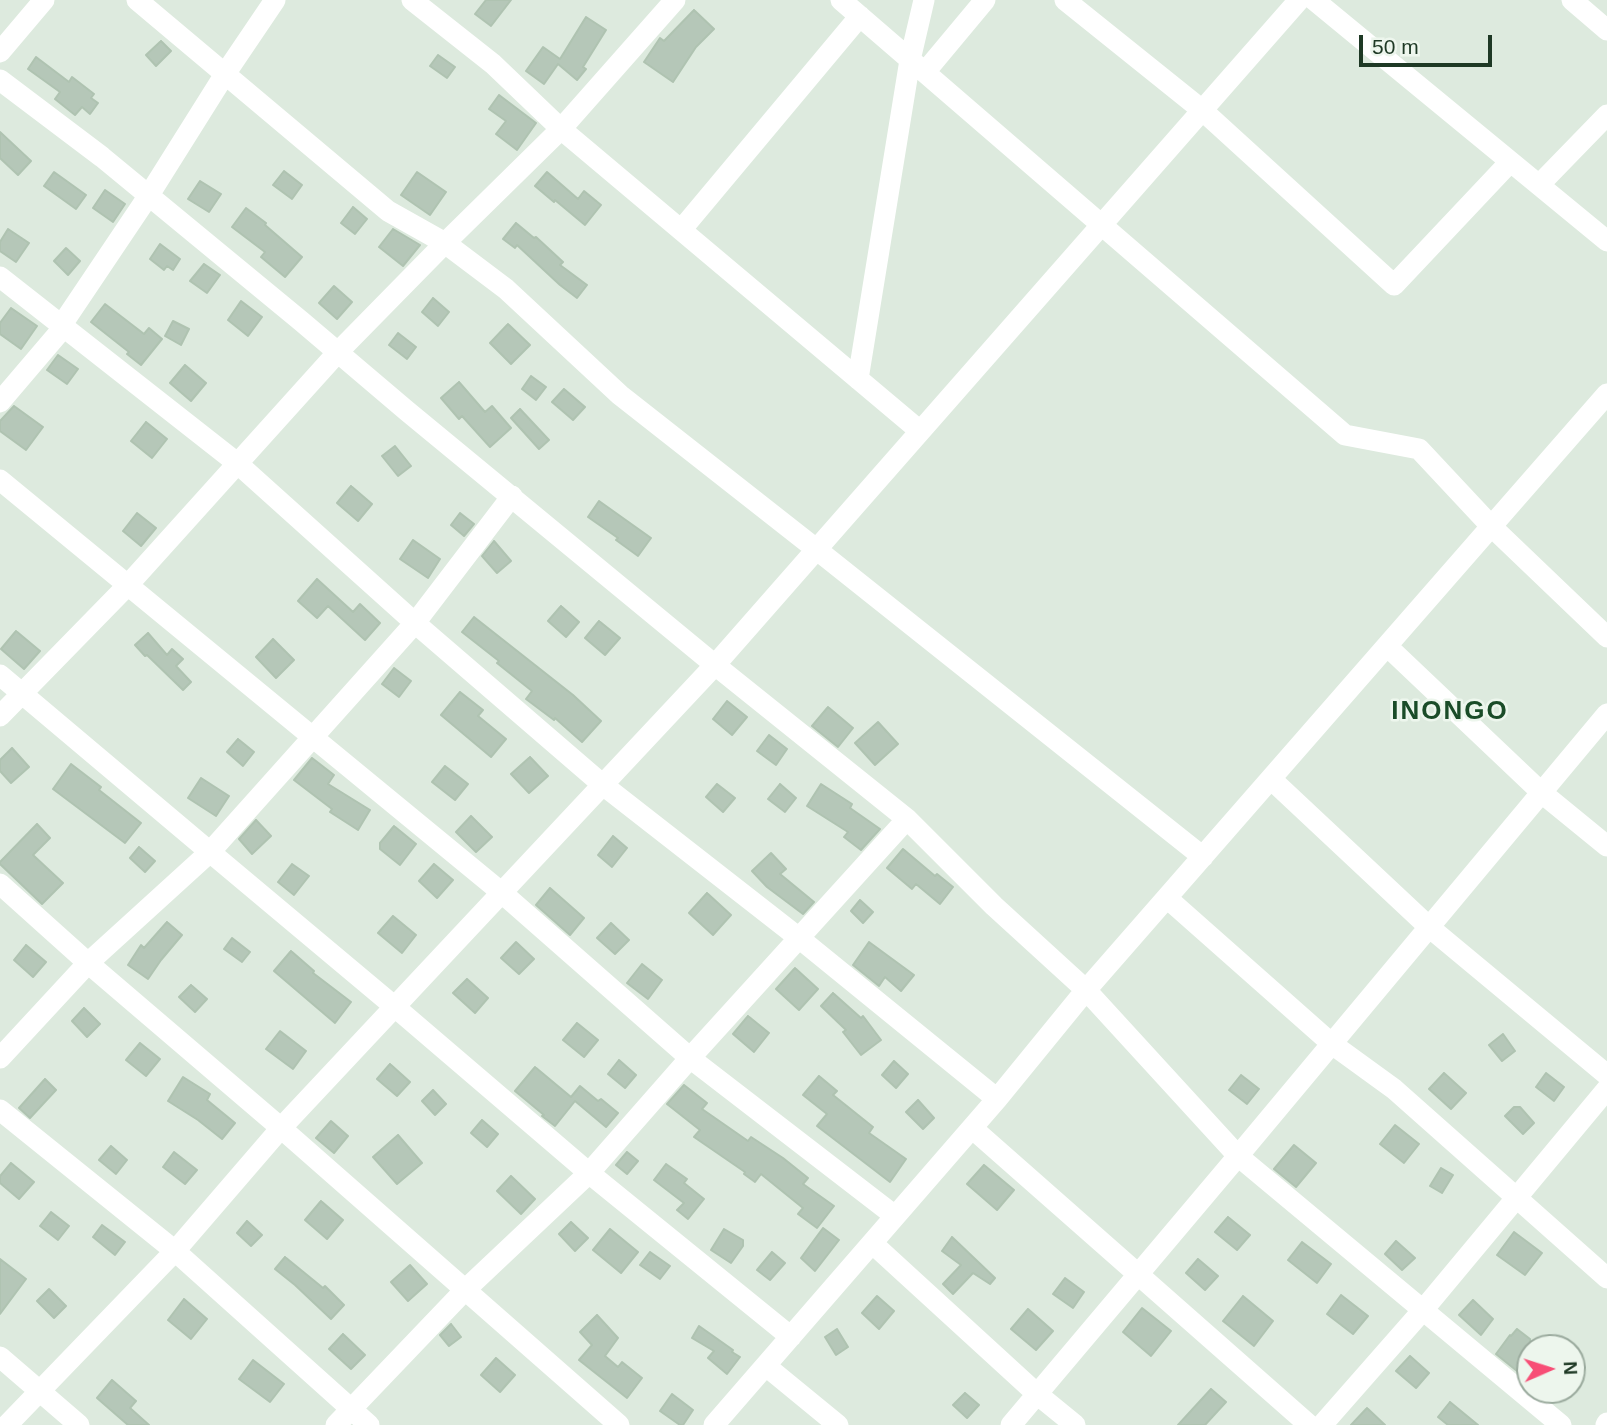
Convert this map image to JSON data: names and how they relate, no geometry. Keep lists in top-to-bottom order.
{
  "districts": ["INONGO"],
  "scale_bar": "50 m",
  "north": "right"
}
